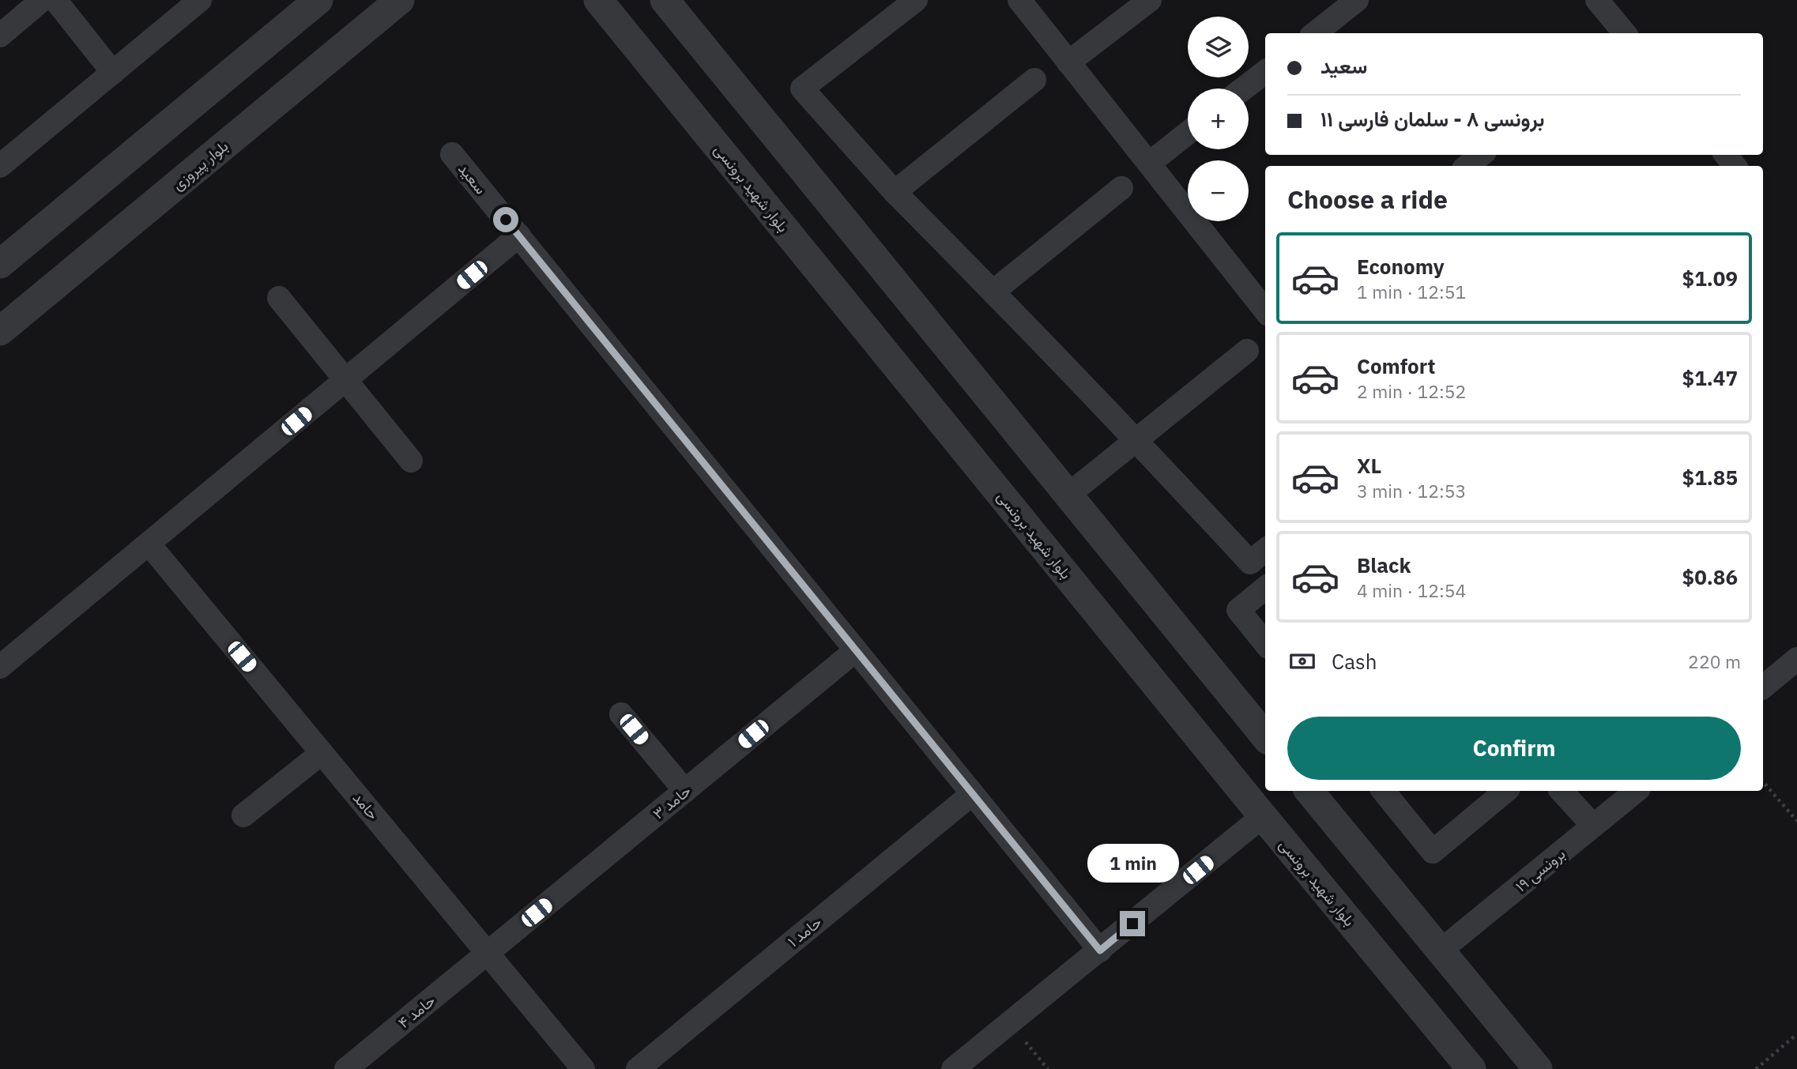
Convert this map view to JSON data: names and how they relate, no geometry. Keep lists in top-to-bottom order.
{
  "streets": {
    "street": [
      "بلوار پیروزی",
      "سعید",
      "بلوار شهید برونسی",
      "حامد ۳",
      "حامد",
      "برونسی ۱۹",
      "حامد ۱",
      "حامد ۴"
    ]
  },
  "crossings": [
    ["سعید", "حامد ۳"],
    ["سعید", "حامد ۱"],
    ["حامد ۳", "حامد"],
    ["حامد ۳", "حامد ۴"],
    ["حامد", "حامد ۴"]
  ],
  "page": {
    "map_buttons": ["+", "−"],
    "banner": ["سعید", "برونسی ۸ - سلمان فارسی ۱۱"],
    "heading": "Choose a ride",
    "list": [
      {
        "name": "Economy",
        "note": "1 min · 12:51",
        "value": "$1.09"
      },
      {
        "name": "Comfort",
        "note": "2 min · 12:52",
        "value": "$1.47"
      },
      {
        "name": "XL",
        "note": "3 min · 12:53",
        "value": "$1.85"
      },
      {
        "name": "Black",
        "note": "4 min · 12:54",
        "value": "$0.86"
      }
    ],
    "pay": ["Cash", "220 m"],
    "buttons": "Confirm",
    "bubble": "1 min"
  }
}
